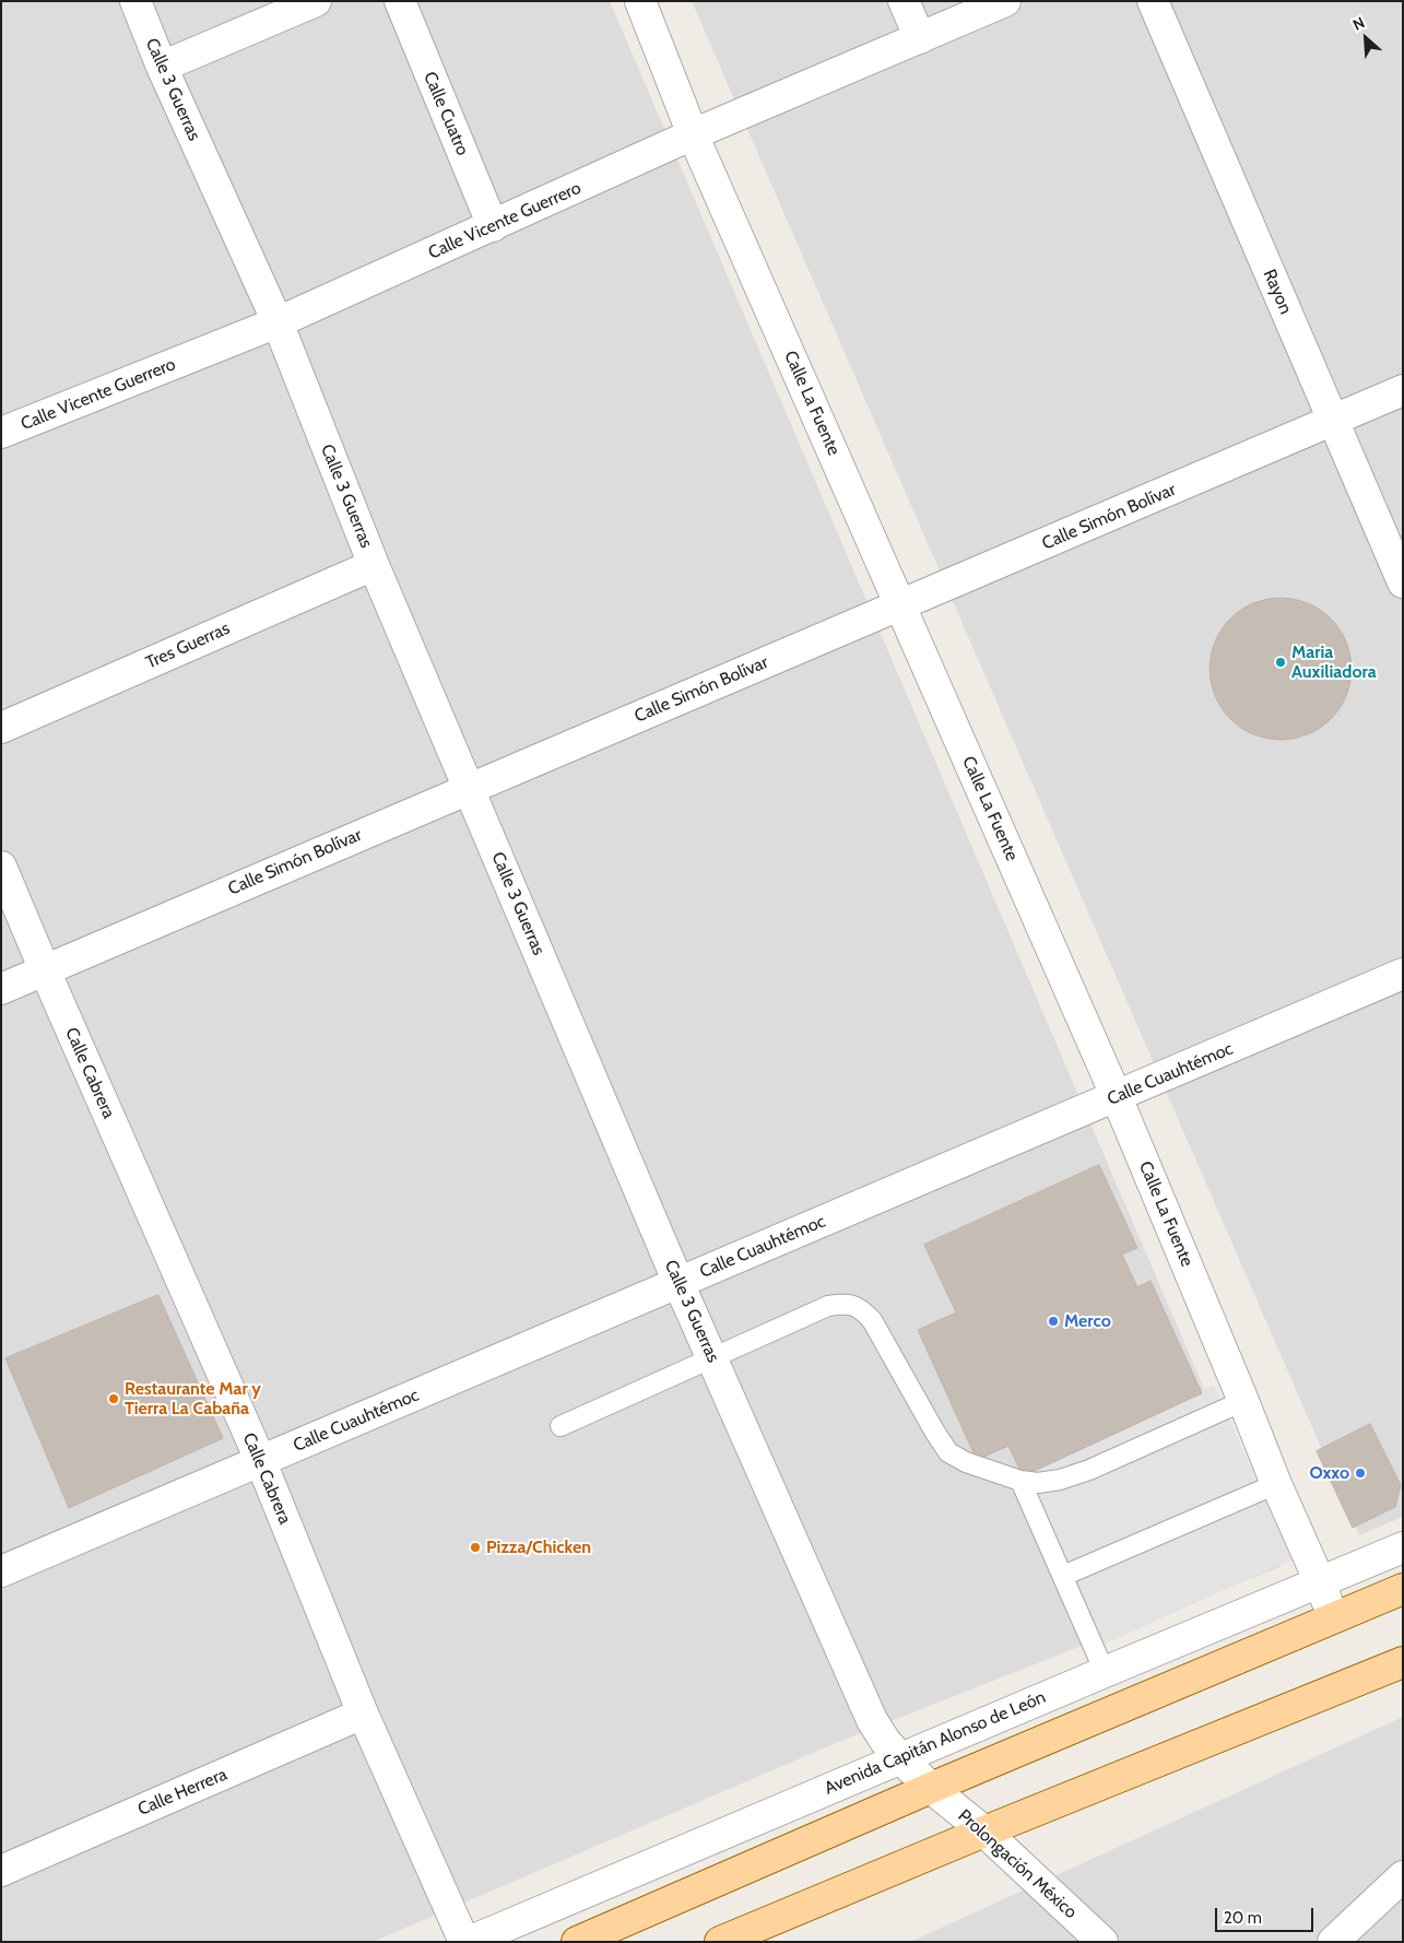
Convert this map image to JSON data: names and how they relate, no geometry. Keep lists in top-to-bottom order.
{
  "streets": {
    "street": [
      "Calle 3 Guerras",
      "Calle Cuatro",
      "Calle Vicente Guerrero",
      "Rayon",
      "Calle La Fuente",
      "Calle Simón Bolívar",
      "Tres Guerras",
      "Calle Cabrera",
      "Calle Cuauhtémoc",
      "Avenida Capitán Alonso de León",
      "Calle Herrera",
      "Prolongación México"
    ]
  },
  "crossings": [
    ["Calle 3 Guerras", "Calle Vicente Guerrero"],
    ["Calle 3 Guerras", "Calle Simón Bolívar"],
    ["Calle 3 Guerras", "Tres Guerras"],
    ["Calle 3 Guerras", "Calle Cuauhtémoc"],
    ["Calle 3 Guerras", "Avenida Capitán Alonso de León"],
    ["Calle 3 Guerras", "Prolongación México"],
    ["Calle Cuatro", "Calle Vicente Guerrero"],
    ["Calle Vicente Guerrero", "Calle La Fuente"],
    ["Rayon", "Calle Simón Bolívar"],
    ["Calle La Fuente", "Calle Simón Bolívar"],
    ["Calle La Fuente", "Calle Cuauhtémoc"],
    ["Calle La Fuente", "Avenida Capitán Alonso de León"],
    ["Calle Simón Bolívar", "Calle Cabrera"],
    ["Calle Cabrera", "Calle Cuauhtémoc"],
    ["Calle Cabrera", "Calle Herrera"]
  ],
  "places": [
    "Maria Auxiliadora",
    "Merco",
    "Restaurante Mar y Tierra La Cabaña",
    "Oxxo",
    "Pizza/Chicken"
  ],
  "scale_bar": "20 m",
  "north": "top left"
}
